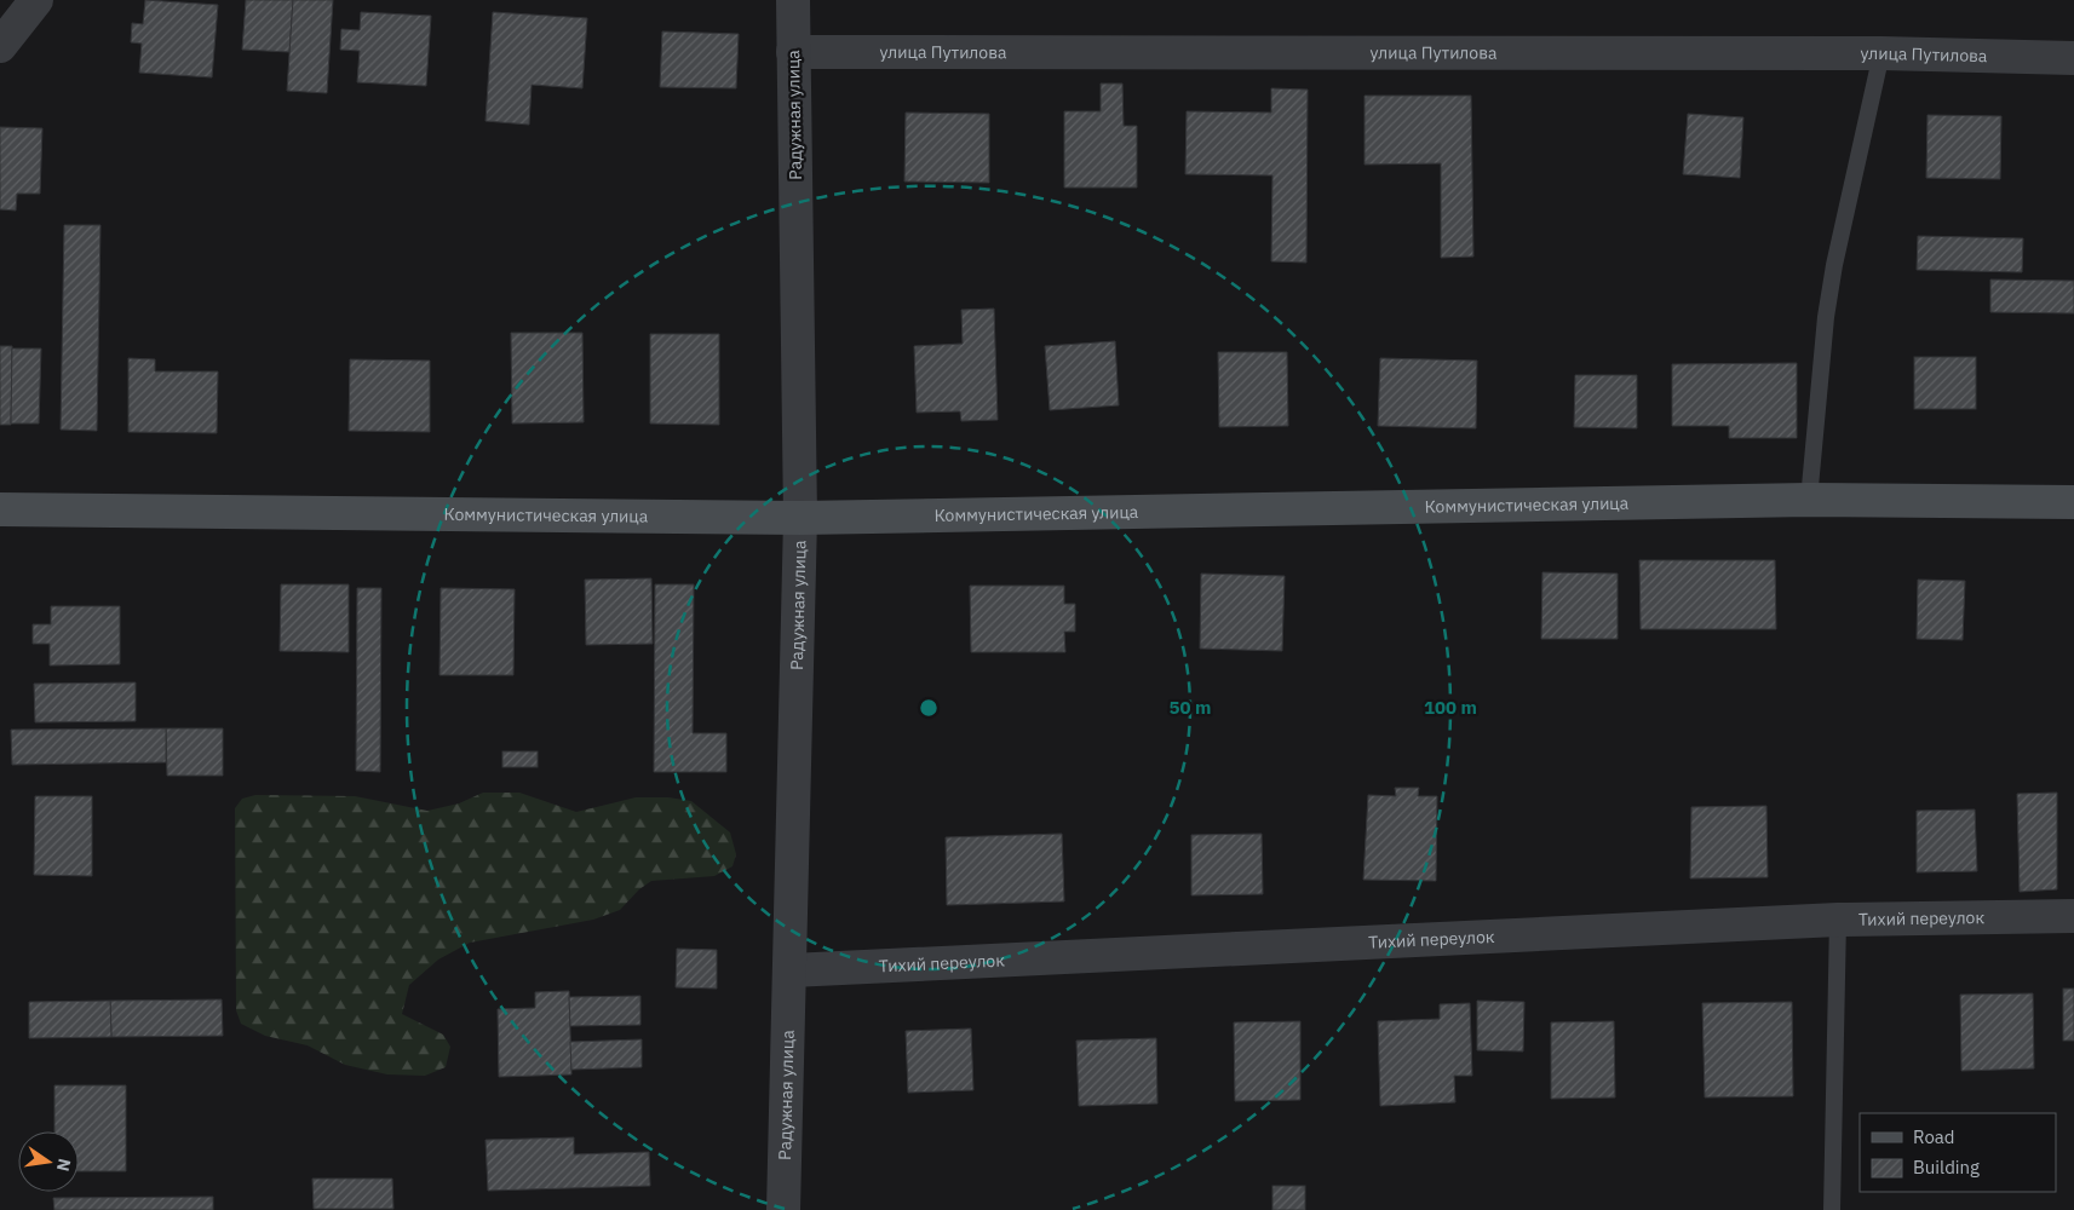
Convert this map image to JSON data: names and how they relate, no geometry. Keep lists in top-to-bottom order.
{
  "streets": {
    "street": [
      "улица Путилова",
      "Радужная улица",
      "Коммунистическая улица",
      "Тихий переулок"
    ]
  },
  "crossings": [
    ["улица Путилова", "Радужная улица"],
    ["Радужная улица", "Коммунистическая улица"],
    ["Радужная улица", "Тихий переулок"]
  ],
  "legend": ["Road", "Building"],
  "north": "right",
  "rings": ["50 m", "100 m"]
}
